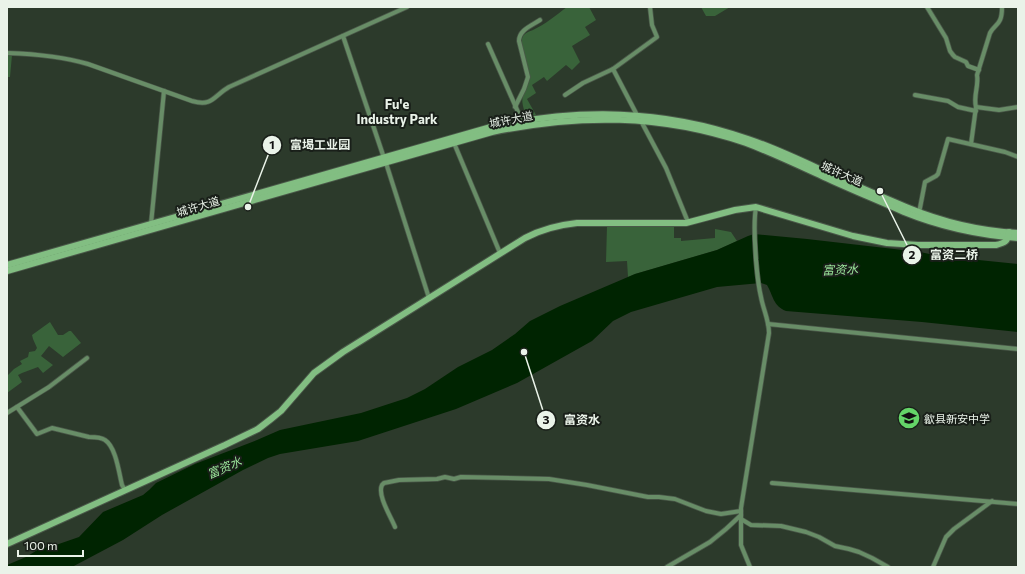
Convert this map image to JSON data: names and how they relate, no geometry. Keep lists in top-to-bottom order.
{
  "streets": {
    "main road": ["城许大道"]
  },
  "districts": ["Fu'e Industry Park"],
  "water": ["富资水"],
  "places": {
    "other": ["富资二桥", "富堨工业园", "富资水"],
    "school or university": ["歙县新安中学"]
  },
  "scale_bar": "100 m"
}
